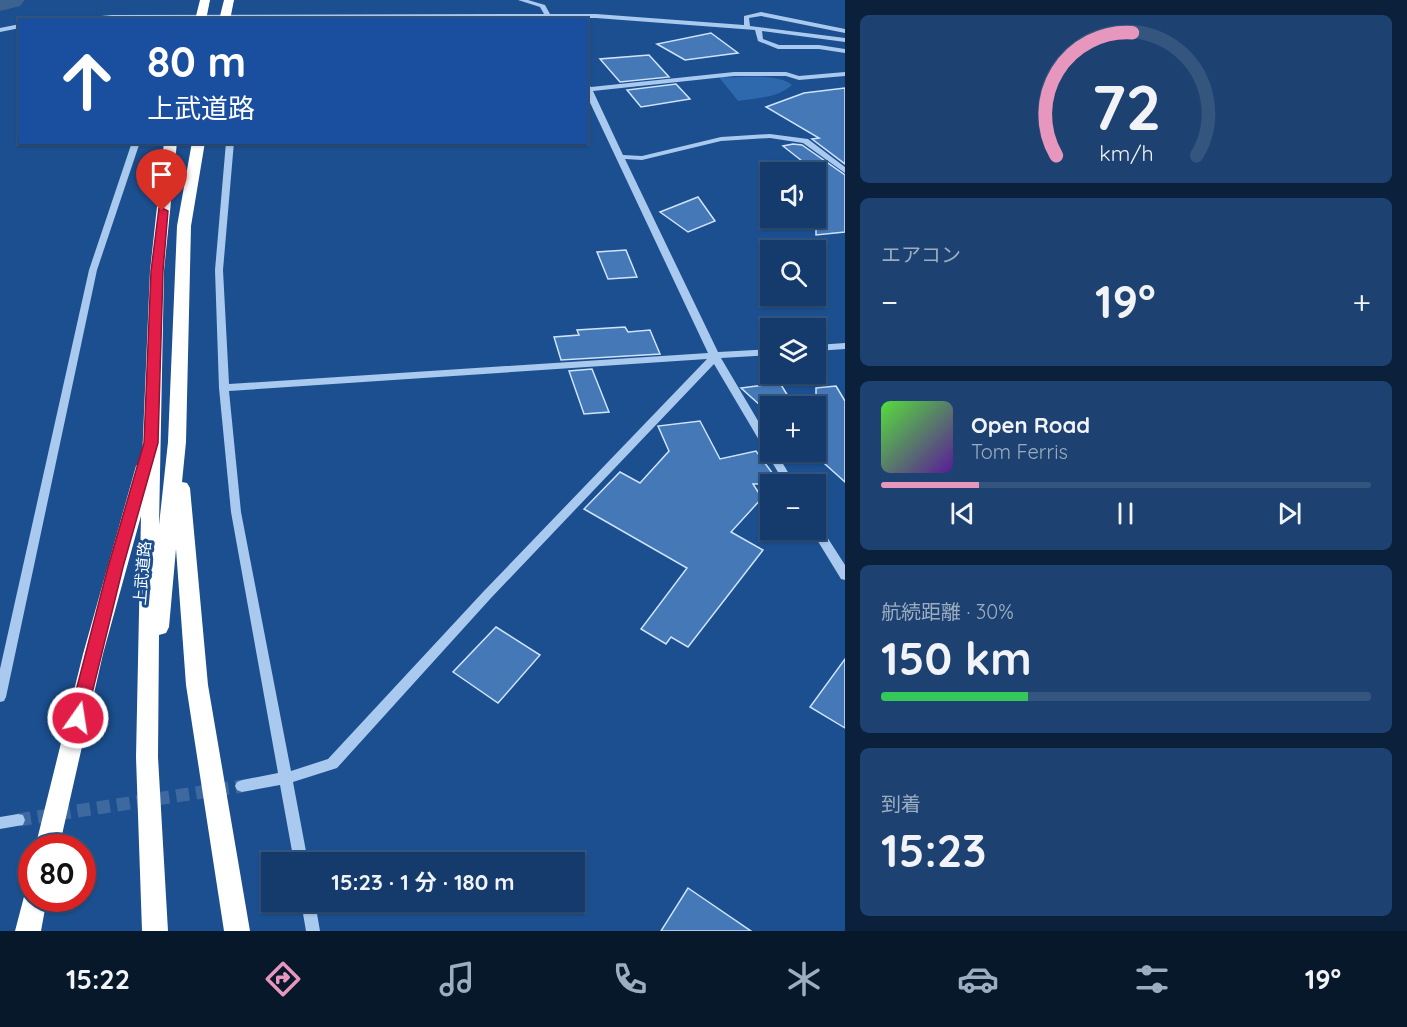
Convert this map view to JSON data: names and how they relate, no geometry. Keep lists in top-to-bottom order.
{
  "streets": {
    "highway": ["上武道路"]
  },
  "page": {
    "turn": ["80 m", "上武道路"],
    "map_buttons": ["+", "−"],
    "tile": [
      "エアコン",
      ["航続距離 · 30%", "150 km"],
      ["到着", "15:23"]
    ],
    "heat": ["−", "19°", "+"],
    "song": ["Open Road", "Tom Ferris"],
    "limit": "80",
    "trip": "15:23 · 1 分 · 180 m",
    "tabs": ["15:22", "19°"],
    "gauge": ["72", "km/h"]
  }
}
